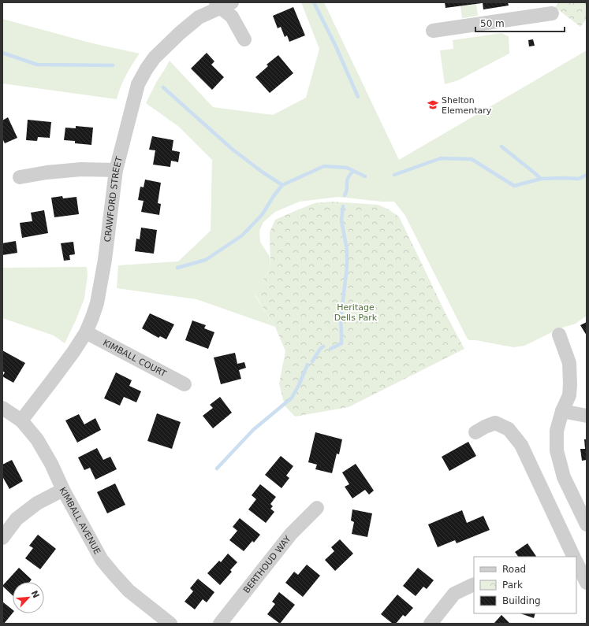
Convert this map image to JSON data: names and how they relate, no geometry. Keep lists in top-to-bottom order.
{
  "streets": {
    "street": [
      "CRAWFORD STREET",
      "KIMBALL COURT",
      "KIMBALL AVENUE",
      "BERTHOUD WAY"
    ]
  },
  "crossings": [
    ["CRAWFORD STREET", "KIMBALL COURT"],
    ["CRAWFORD STREET", "KIMBALL AVENUE"]
  ],
  "parks": ["Heritage Dells Park"],
  "places": {
    "school or university": ["Shelton Elementary"]
  },
  "legend": ["Road", "Park", "Building"],
  "scale_bar": "50 m",
  "north": "top right"
}
